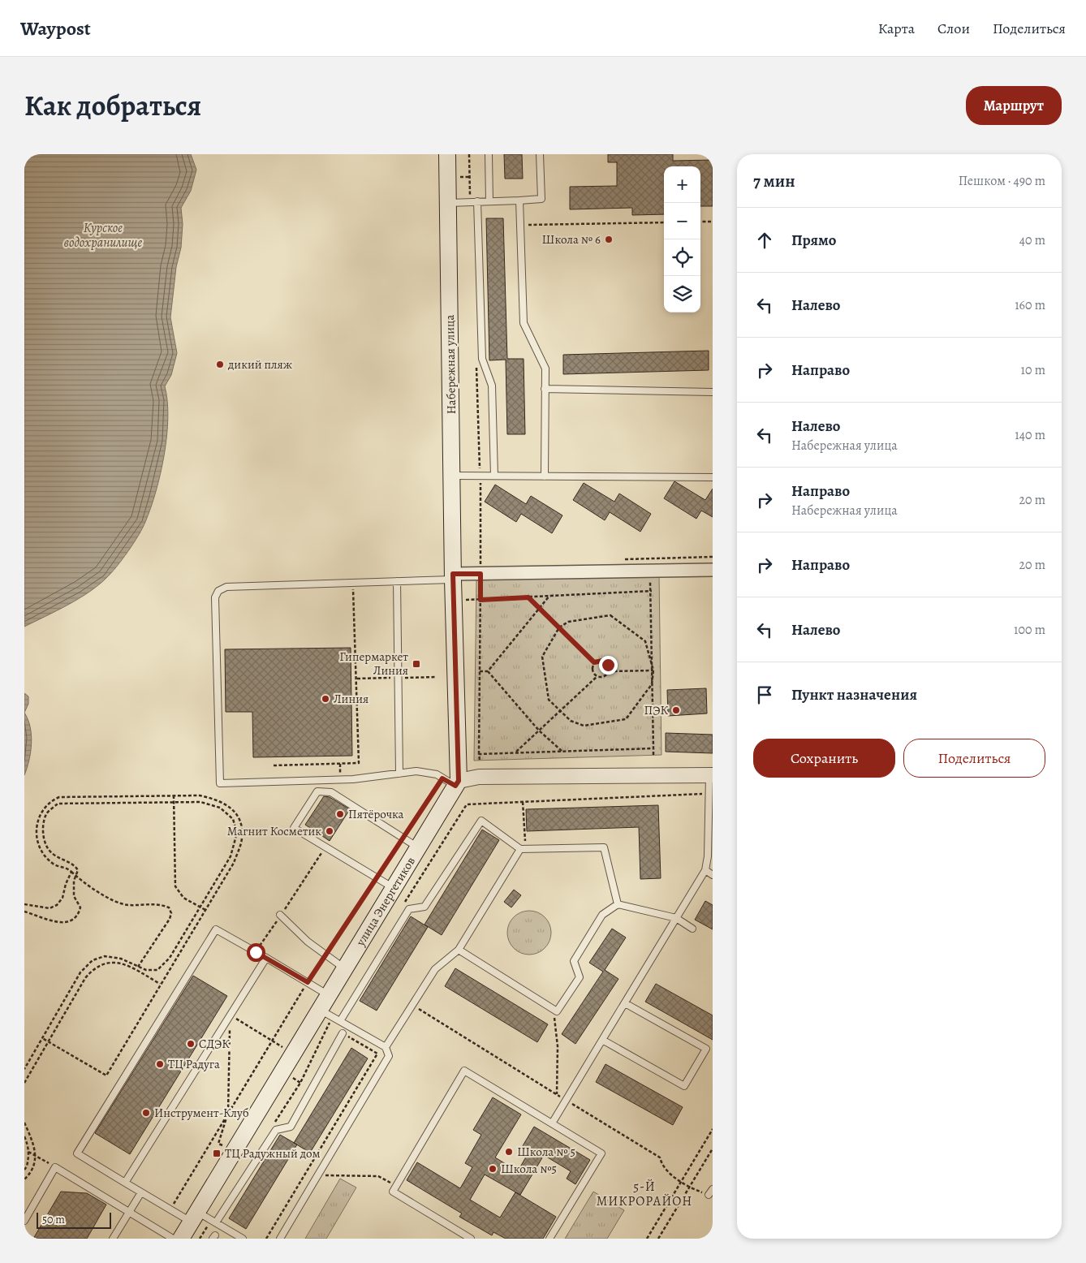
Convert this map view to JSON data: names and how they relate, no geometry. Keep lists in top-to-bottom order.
{
  "streets": {
    "main road": ["Набережная улица", "улица Энергетиков"]
  },
  "crossings": [
    ["Набережная улица", "улица Энергетиков"]
  ],
  "districts": ["5-Й МИКРОРАЙОН"],
  "water": ["Курское водохранилище"],
  "places": {
    "other": [
      "Школа № 6",
      "дикий пляж",
      "Линия",
      "ПЭК",
      "Пятёрочка",
      "Магнит Косметик",
      "СДЭК",
      "ТЦ Радуга",
      "Инструмент-Клуб",
      "Школа № 5",
      "Школа №5"
    ],
    "transit": ["Гипермаркет Линия", "ТЦ Радужный дом"]
  },
  "scale_bar": "50 m",
  "page": {
    "header": "Waypost",
    "nav": ["Карта", "Слои", "Поделиться"],
    "title": "Как добраться",
    "buttons": [
      "Маршрут",
      ["Сохранить", "Поделиться"]
    ],
    "heading": ["7 мин", "Пешком · 490 m"],
    "map_buttons": ["+", "−"],
    "list": [
      ["Прямо", "40 m"],
      ["Налево", "160 m"],
      ["Направо", "10 m"],
      ["Налево", "Набережная улица", "140 m"],
      ["Направо", "Набережная улица", "20 m"],
      ["Направо", "20 m"],
      ["Налево", "100 m"],
      "Пункт назначения"
    ],
    "scale": "50 m"
  }
}
